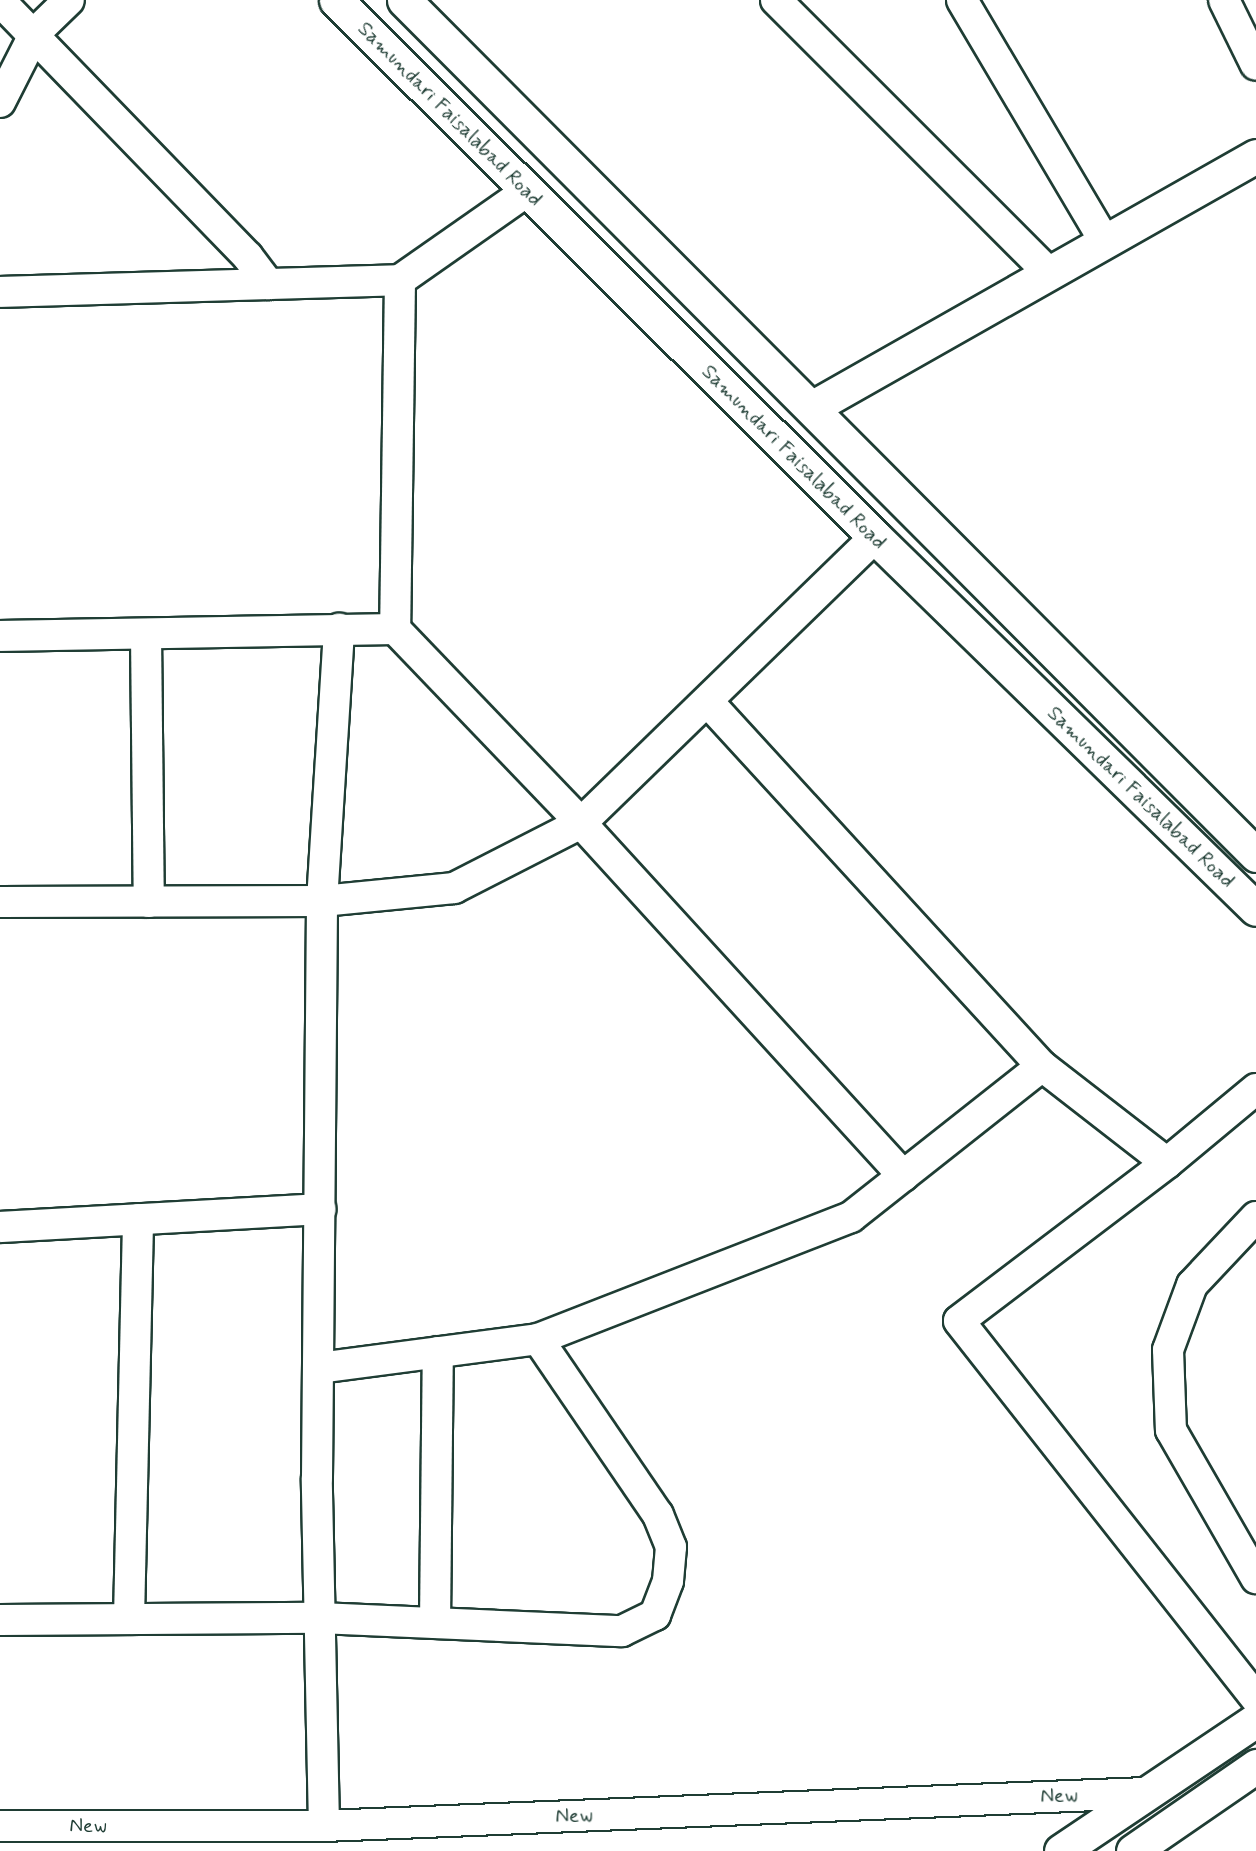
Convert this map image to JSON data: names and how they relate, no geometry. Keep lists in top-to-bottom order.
{
  "streets": {
    "main road": ["Samundari Faisalabad Road"],
    "street": ["New"]
  }
}
